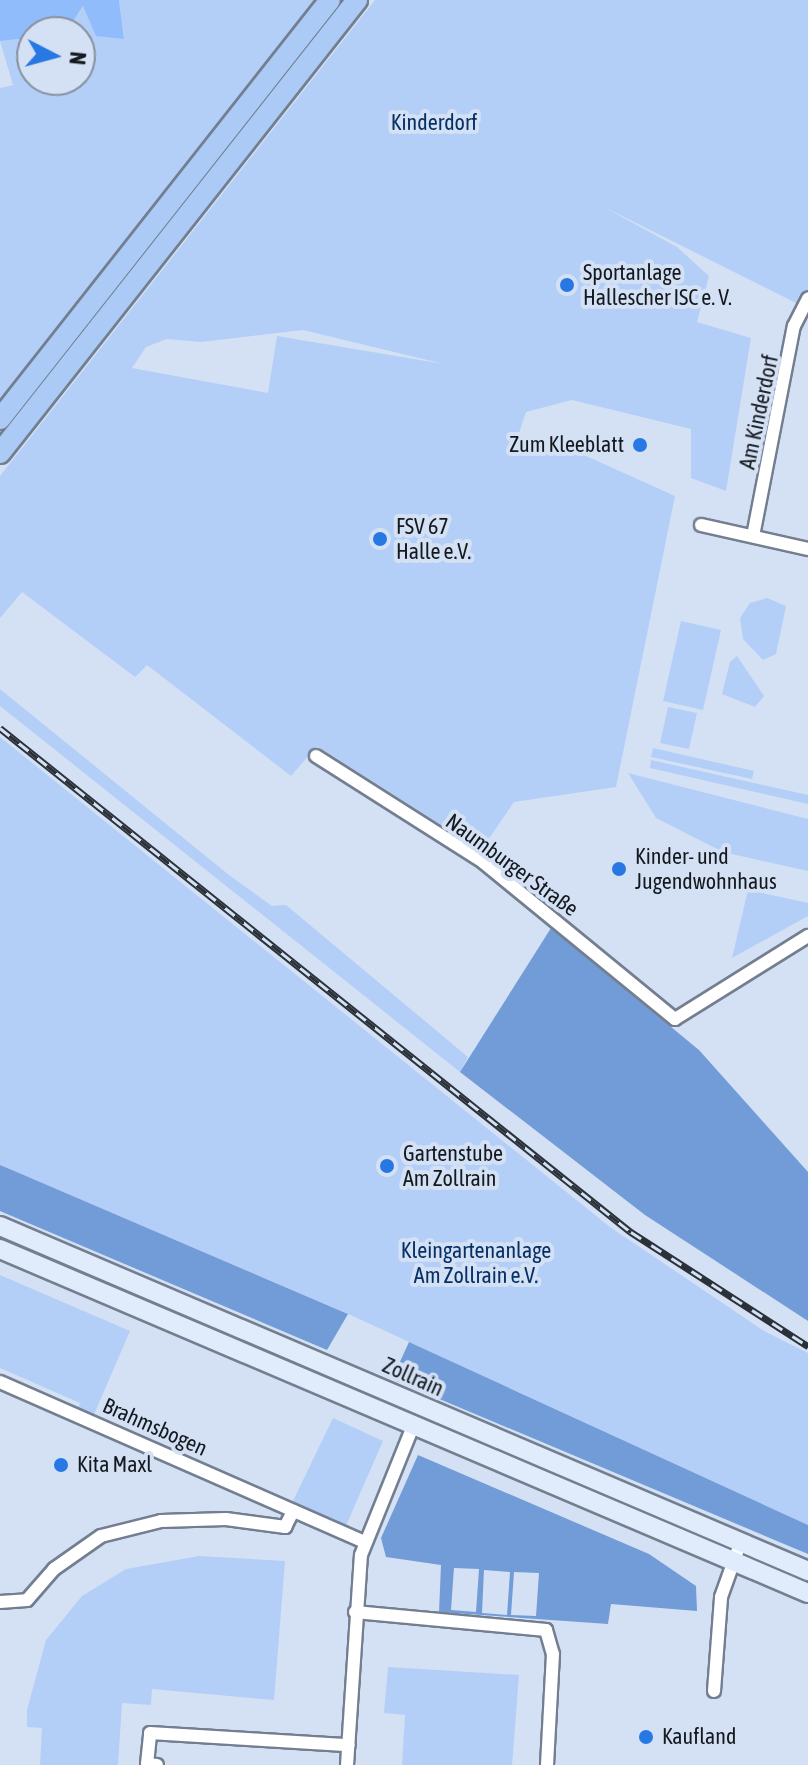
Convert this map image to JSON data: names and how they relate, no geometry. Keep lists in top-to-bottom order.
{
  "streets": {
    "main road": ["Zollrain"],
    "street": ["Am Kinderdorf", "Naumburger Straße", "Brahmsbogen"]
  },
  "parks": ["Kinderdorf", "Kleingartenanlage Am Zollrain e.V."],
  "places": [
    "Sportanlage Hallescher ISC e. V.",
    "Zum Kleeblatt",
    "FSV 67 Halle e.V.",
    "Kinder- und Jugendwohnhaus",
    "Gartenstube Am Zollrain",
    "Kita Maxl",
    "Kaufland"
  ],
  "north": "right"
}
